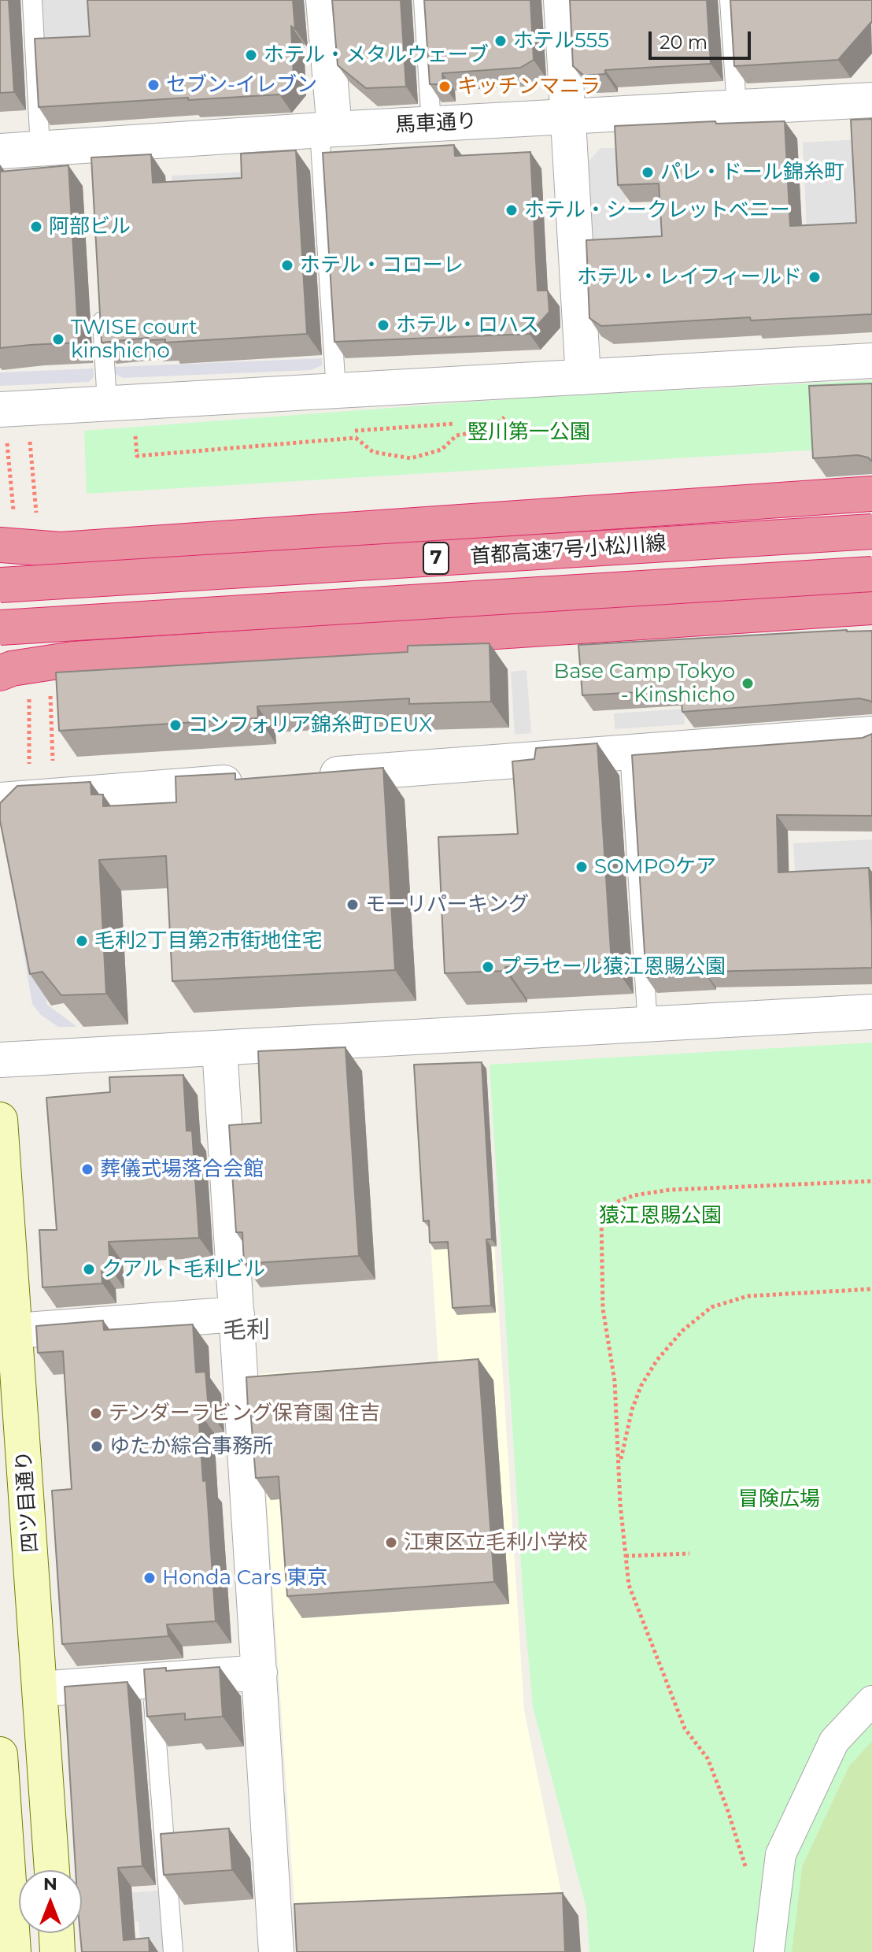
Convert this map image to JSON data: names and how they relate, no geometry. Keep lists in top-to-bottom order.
{
  "streets": {
    "highway": ["首都高速7号小松川線", "7"],
    "main road": ["四ツ目通り"],
    "street": ["馬車通り"]
  },
  "districts": ["毛利"],
  "parks": ["竪川第一公園", "猿江恩賜公園", "冒険広場"],
  "places": [
    "ホテル555",
    "ホテル・メタルウェーブ",
    "セブン-イレブン",
    "キッチンマニラ",
    "パレ・ドール錦糸町",
    "ホテル・シークレットベニー",
    "阿部ビル",
    "ホテル・コローレ",
    "ホテル・レイフィールド",
    "ホテル・ロハス",
    "TWISE court kinshicho",
    "Base Camp Tokyo - Kinshicho",
    "コンフォリア錦糸町DEUX",
    "SOMPOケア",
    "モーリパーキング",
    "毛利2丁目第2市街地住宅",
    "プラセール猿江恩賜公園",
    "葬儀式場落合会館",
    "クアルト毛利ビル",
    "テンダーラビング保育園 住吉",
    "ゆたか綜合事務所",
    "江東区立毛利小学校",
    "Honda Cars 東京"
  ],
  "scale_bar": "20 m",
  "north": "top"
}
